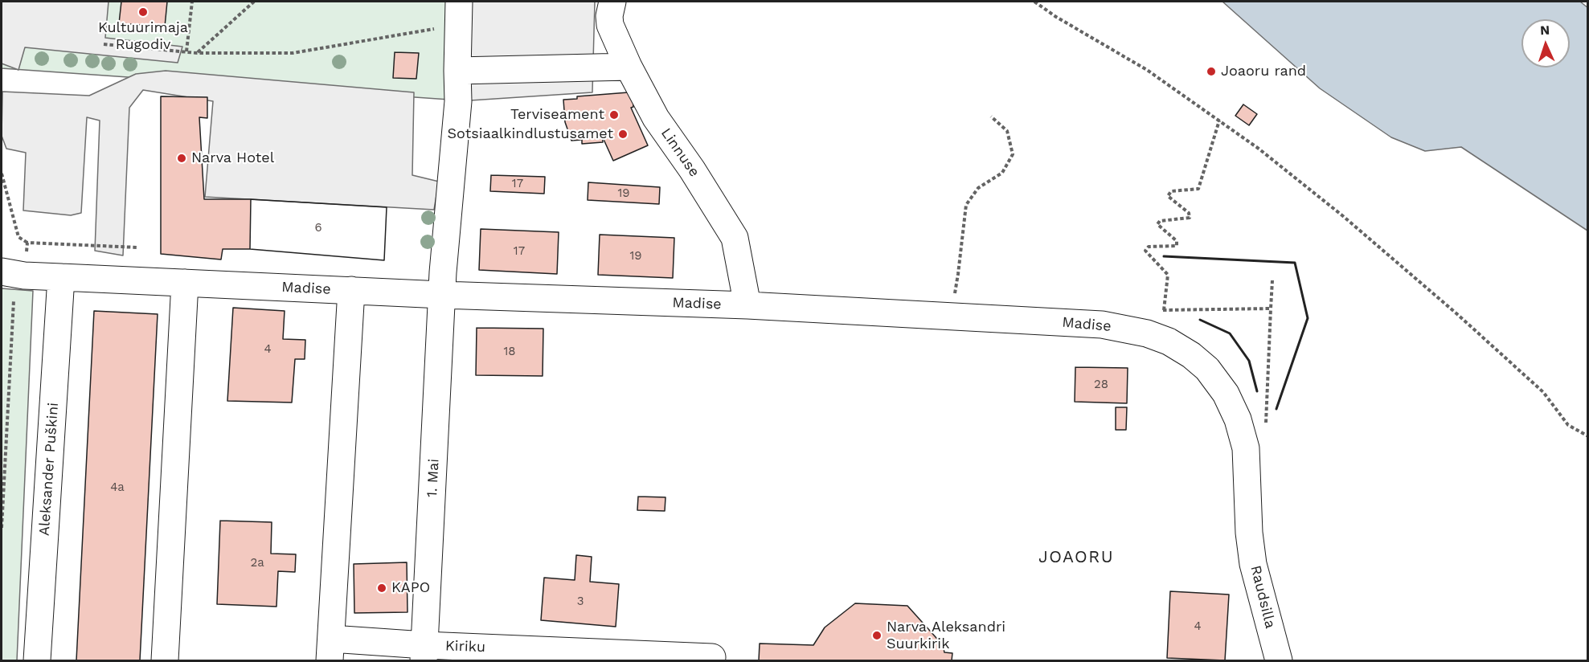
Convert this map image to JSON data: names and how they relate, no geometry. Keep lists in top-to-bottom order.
{
  "streets": {
    "street": [
      "Linnuse",
      "Madise",
      "Aleksander Puškini",
      "1. Mai",
      "Raudsilla",
      "Kiriku"
    ]
  },
  "crossings": [
    ["Linnuse", "Madise"],
    ["Madise", "Aleksander Puškini"],
    ["Madise", "1. Mai"],
    ["Madise", "Raudsilla"],
    ["1. Mai", "Kiriku"]
  ],
  "districts": ["JOAORU"],
  "places": [
    "Kultuurimaja Rugodiv",
    "Joaoru rand",
    "Terviseament",
    "Sotsiaalkindlustusamet",
    "Narva Hotel",
    "KAPO",
    "Narva Aleksandri Suurkirik"
  ],
  "house_numbers": [
    "17",
    "19",
    "6",
    "17",
    "19",
    "4",
    "18",
    "28",
    "4a",
    "2a",
    "3",
    "4"
  ],
  "north": "top"
}
